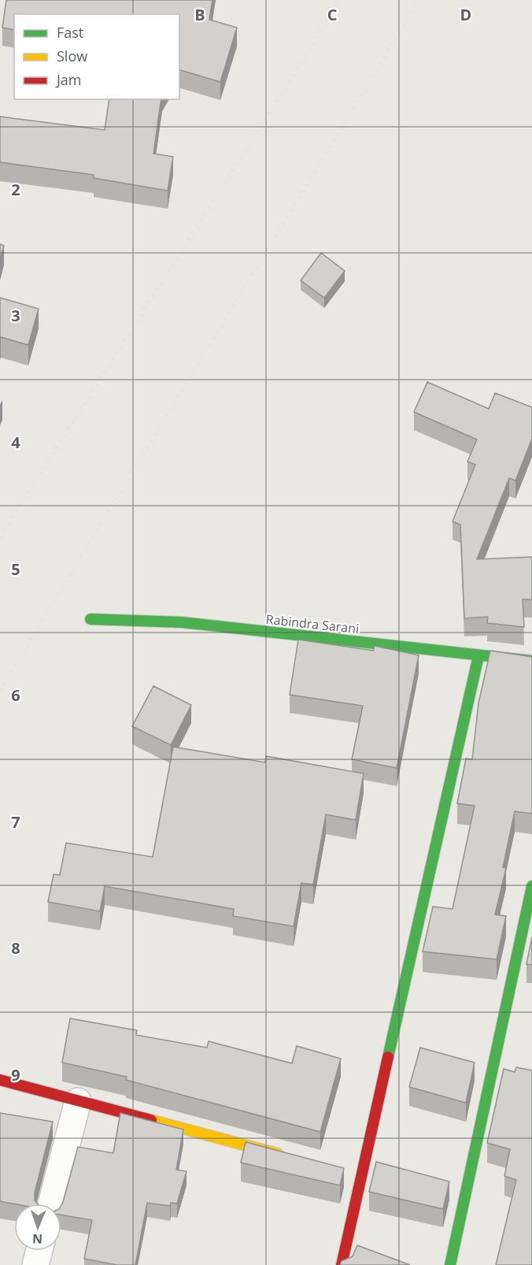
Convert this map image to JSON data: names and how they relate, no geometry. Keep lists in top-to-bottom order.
{
  "streets": {
    "street": ["Rabindra Sarani"]
  },
  "legend": ["Fast", "Slow", "Jam"],
  "north": "bottom",
  "grid": {
    "columns": ["B", "C", "D"],
    "rows": [
      "2",
      "3",
      "4",
      "5",
      "6",
      "7",
      "8",
      "9"
    ]
  }
}
